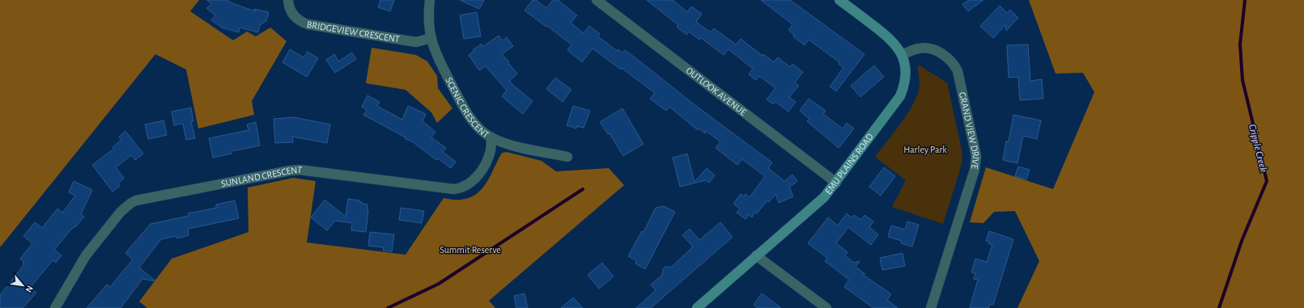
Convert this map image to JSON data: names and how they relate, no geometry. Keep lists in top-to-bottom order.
{
  "streets": {
    "street": [
      "BRIDGEVIEW CRESCENT",
      "OUTLOOK AVENUE",
      "SCENIC CRESCENT",
      "GRAND VIEW DRIVE",
      "EMU PLAINS ROAD",
      "SUNLAND CRESCENT"
    ]
  },
  "crossings": [
    ["BRIDGEVIEW CRESCENT", "SCENIC CRESCENT"],
    ["OUTLOOK AVENUE", "EMU PLAINS ROAD"],
    ["SCENIC CRESCENT", "SUNLAND CRESCENT"],
    ["GRAND VIEW DRIVE", "EMU PLAINS ROAD"]
  ],
  "water": ["Cripple Creek"],
  "parks": ["Harley Park", "Summit Reserve"],
  "north": "bottom right"
}
